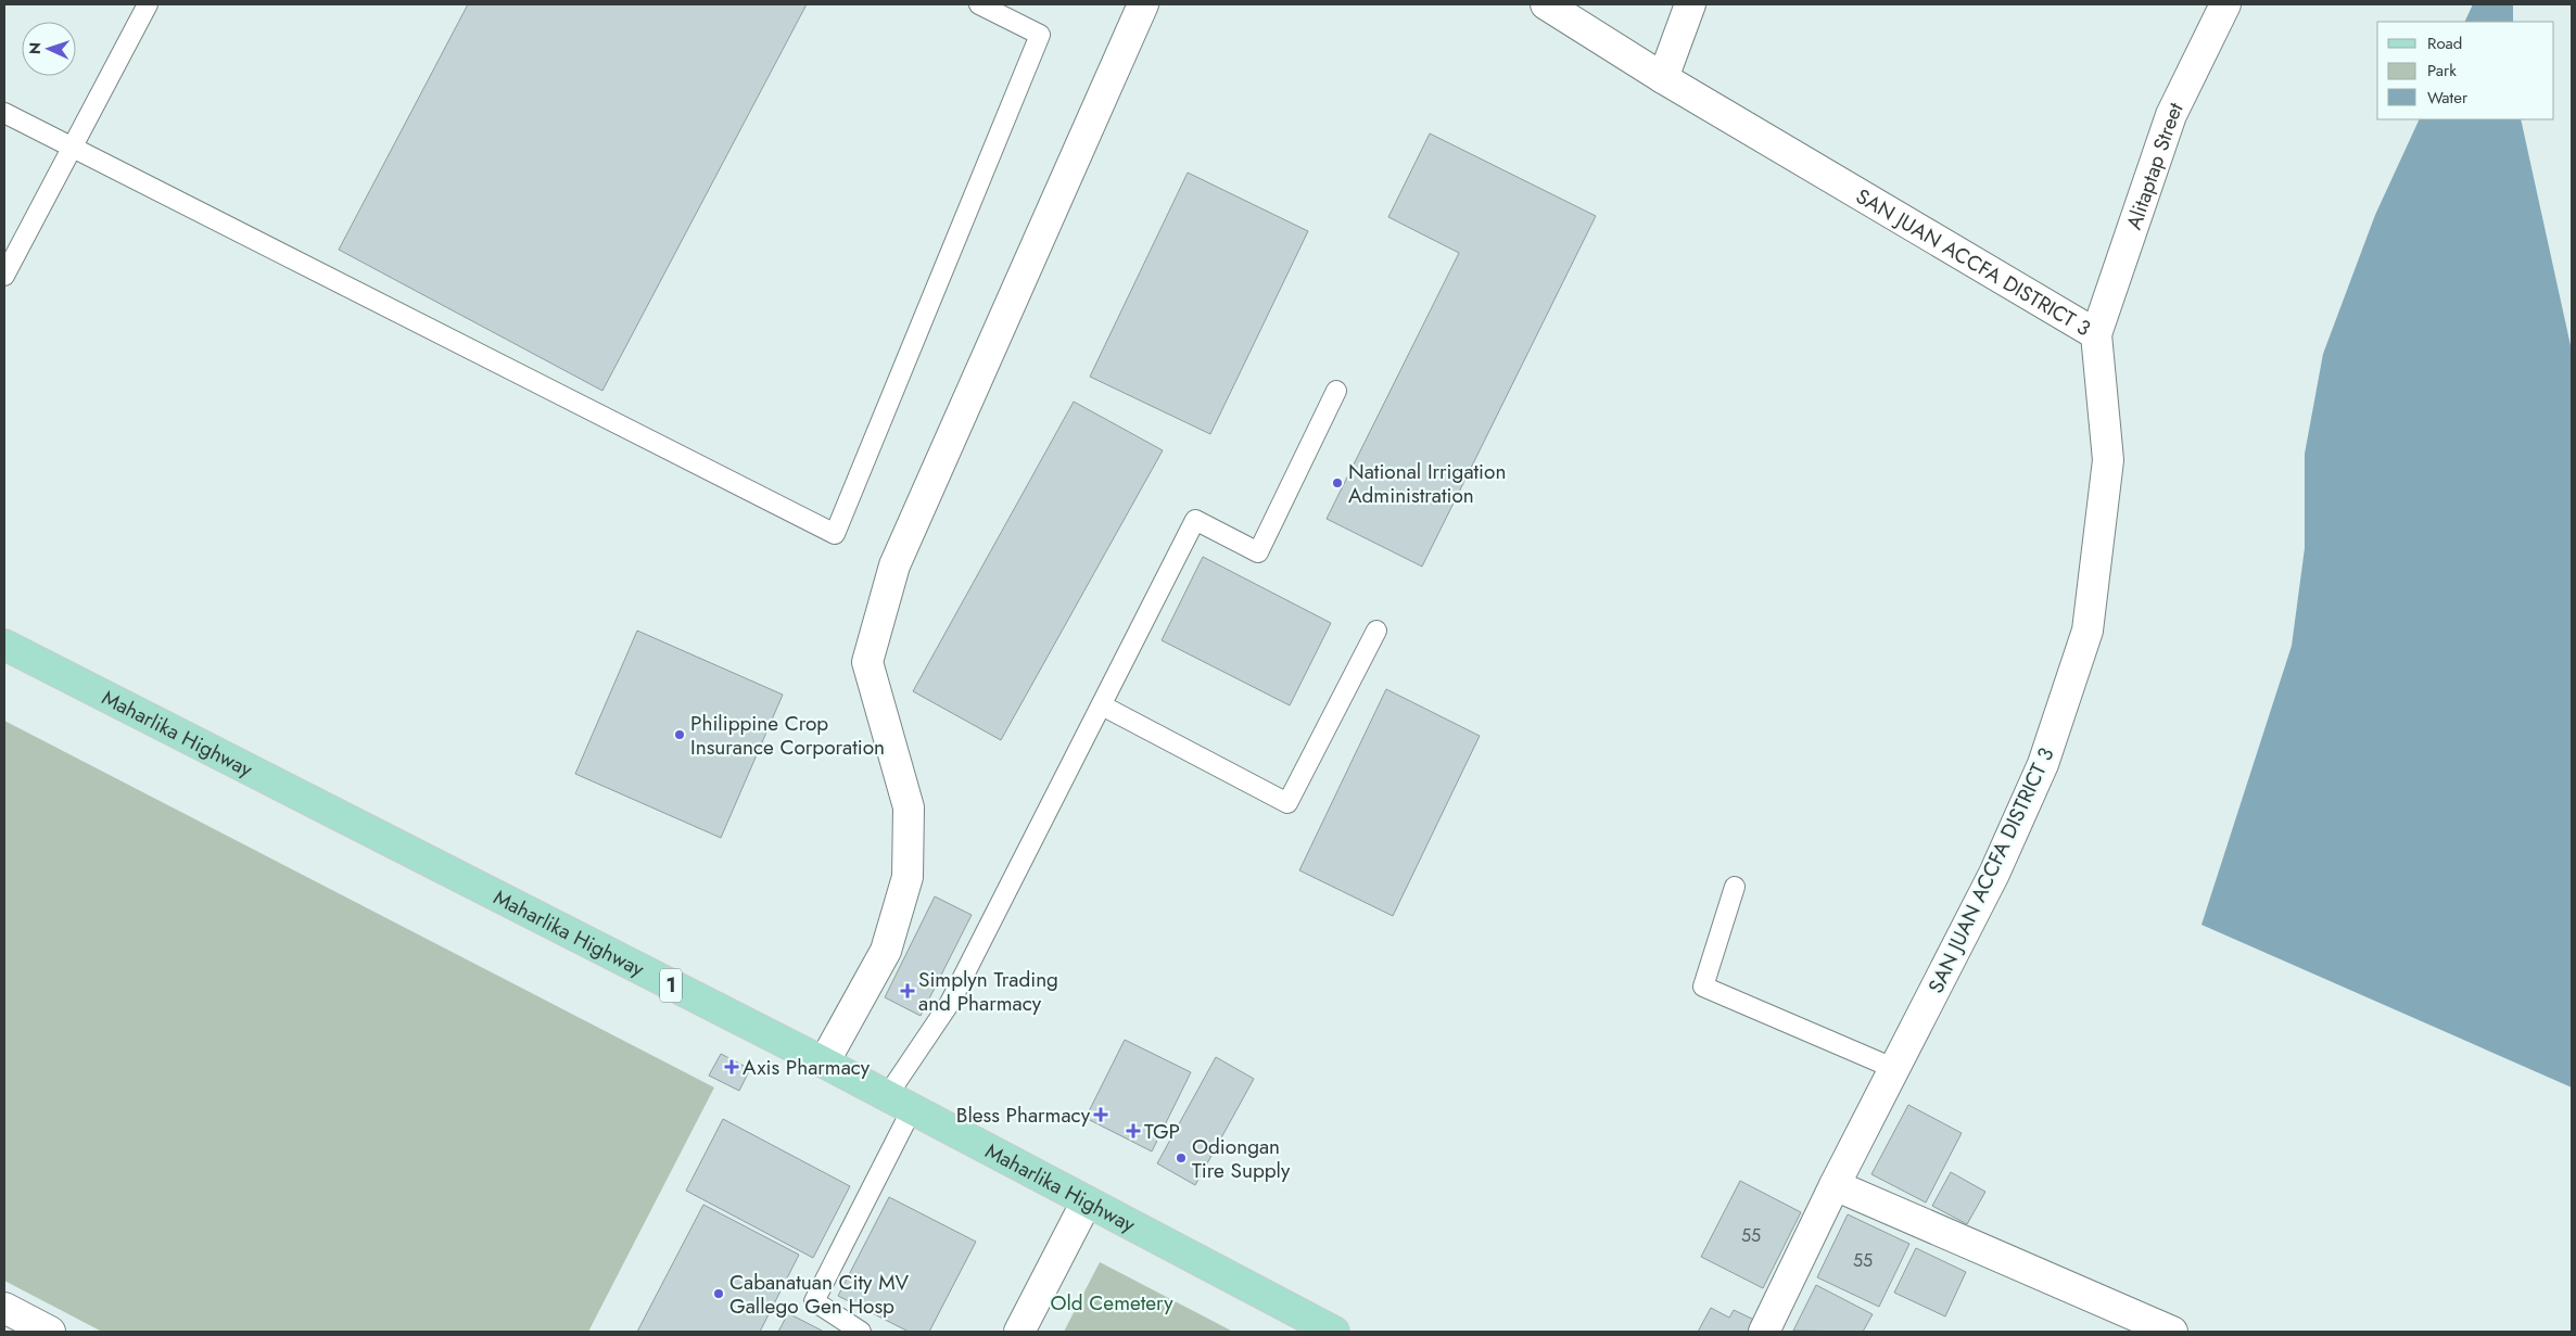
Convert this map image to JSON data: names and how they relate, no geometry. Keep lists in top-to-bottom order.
{
  "streets": {
    "main road": ["Maharlika Highway", "1"],
    "street": ["Alitaptap Street", "SAN JUAN ACCFA DISTRICT 3"]
  },
  "crossings": [
    ["Alitaptap Street", "SAN JUAN ACCFA DISTRICT 3"]
  ],
  "parks": ["Old Cemetery"],
  "places": {
    "other": [
      "National Irrigation Administration",
      "Philippine Crop Insurance Corporation",
      "Odiongan Tire Supply",
      "Cabanatuan City MV Gallego Gen Hosp"
    ],
    "health": [
      "Simplyn Trading and Pharmacy",
      "Axis Pharmacy",
      "Bless Pharmacy",
      "TGP"
    ]
  },
  "house_numbers": ["55", "55"],
  "legend": ["Road", "Park", "Water"],
  "north": "left"
}
